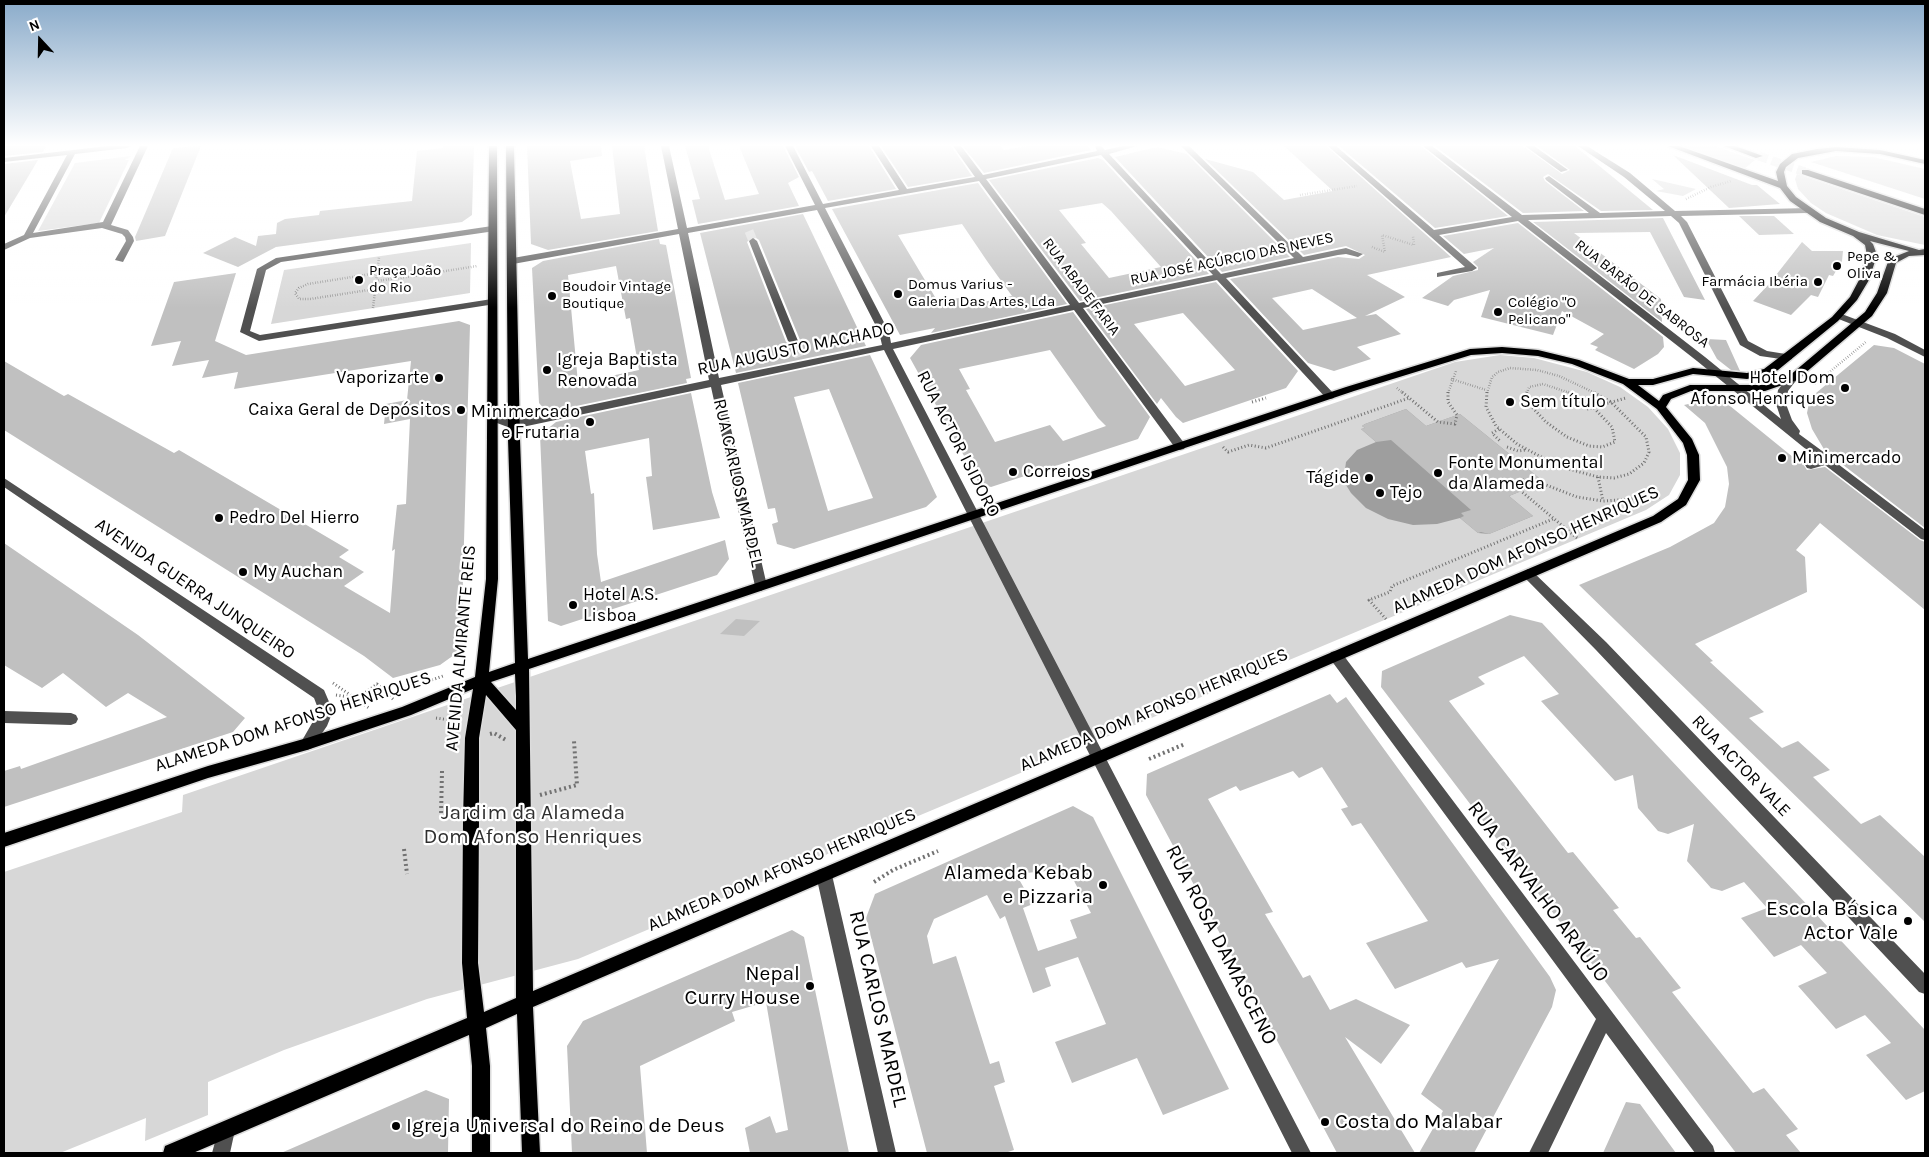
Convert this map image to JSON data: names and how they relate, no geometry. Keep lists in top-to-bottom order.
{
  "streets": {
    "main road": ["ALAMEDA DOM AFONSO HENRIQUES", "AVENIDA ALMIRANTE REIS"],
    "street": [
      "RUA JOSÉ ACÚRCIO DAS NEVES",
      "RUA ABADE FARIA",
      "RUA BARÃO DE SABROSA",
      "RUA AUGUSTO MACHADO",
      "RUA ACTOR ISIDORO",
      "RUA CARLOS MARDEL",
      "AVENIDA GUERRA JUNQUEIRO",
      "RUA ACTOR VALE",
      "RUA CARVALHO ARAÚJO",
      "RUA ROSA DAMASCENO"
    ]
  },
  "crossings": [
    ["RUA JOSÉ ACÚRCIO DAS NEVES", "RUA ABADE FARIA"],
    ["RUA JOSÉ ACÚRCIO DAS NEVES", "RUA AUGUSTO MACHADO"],
    ["RUA ABADE FARIA", "RUA AUGUSTO MACHADO"],
    ["RUA ABADE FARIA", "ALAMEDA DOM AFONSO HENRIQUES"],
    ["RUA AUGUSTO MACHADO", "RUA ACTOR ISIDORO"],
    ["RUA AUGUSTO MACHADO", "RUA CARLOS MARDEL"],
    ["RUA AUGUSTO MACHADO", "AVENIDA ALMIRANTE REIS"],
    ["RUA ACTOR ISIDORO", "ALAMEDA DOM AFONSO HENRIQUES"],
    ["RUA ACTOR ISIDORO", "RUA ROSA DAMASCENO"],
    ["RUA CARLOS MARDEL", "ALAMEDA DOM AFONSO HENRIQUES"],
    ["ALAMEDA DOM AFONSO HENRIQUES", "AVENIDA ALMIRANTE REIS"],
    ["ALAMEDA DOM AFONSO HENRIQUES", "RUA ACTOR VALE"],
    ["ALAMEDA DOM AFONSO HENRIQUES", "RUA CARVALHO ARAÚJO"],
    ["ALAMEDA DOM AFONSO HENRIQUES", "RUA ROSA DAMASCENO"]
  ],
  "parks": ["Jardim da Alameda Dom Afonso Henriques"],
  "places": [
    "Pepe & Oliva",
    "Praça João do Rio",
    "Farmácia Ibéria",
    "Domus Varius - Galeria Das Artes, Lda",
    "Boudoir Vintage Boutique",
    "Colégio \"O Pelicano\"",
    "Igreja Baptista Renovada",
    "Vaporizarte",
    "Hotel Dom Afonso Henriques",
    "Sem título",
    "Caixa Geral de Depósitos",
    "Minimercado e Frutaria",
    "Minimercado",
    "Correios",
    "Fonte Monumental da Alameda",
    "Tágide",
    "Tejo",
    "Pedro Del Hierro",
    "My Auchan",
    "Hotel A.S. Lisboa",
    "Alameda Kebab e Pizzaria",
    "Escola Básica Actor Vale",
    "Nepal Curry House",
    "Costa do Malabar",
    "Igreja Universal do Reino de Deus"
  ],
  "north": "top"
}
